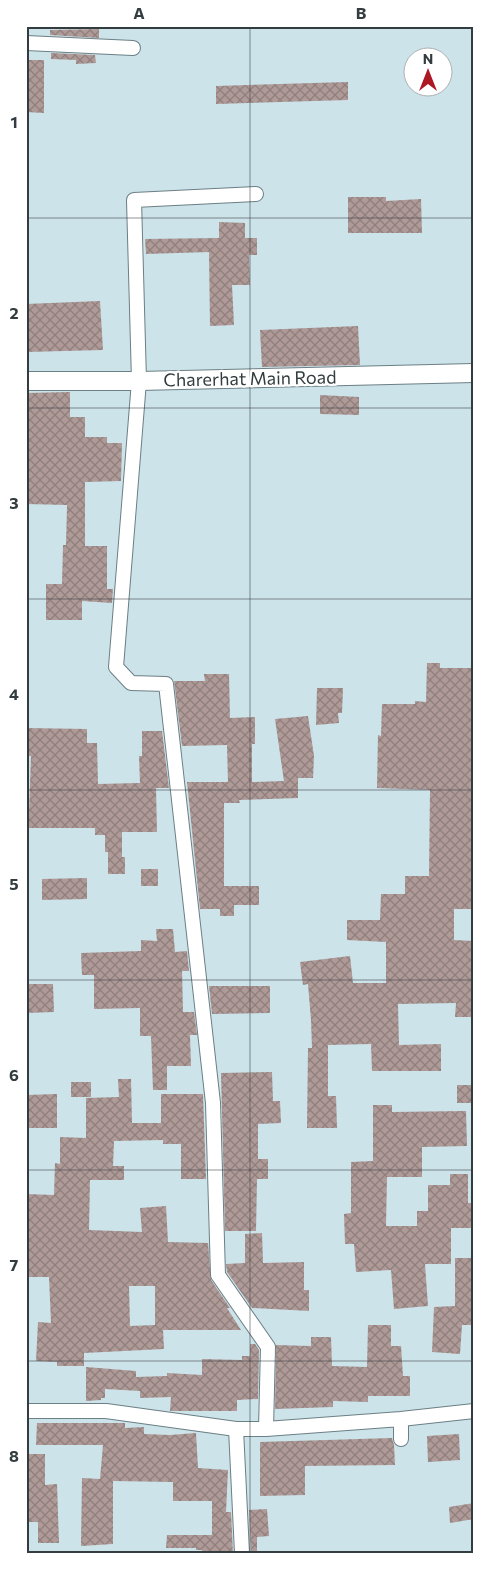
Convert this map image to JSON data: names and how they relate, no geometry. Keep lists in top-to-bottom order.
{
  "streets": {
    "street": ["Charerhat Main Road"]
  },
  "north": "top",
  "grid": {
    "columns": ["A", "B"],
    "rows": [
      "1",
      "2",
      "3",
      "4",
      "5",
      "6",
      "7",
      "8"
    ]
  }
}
